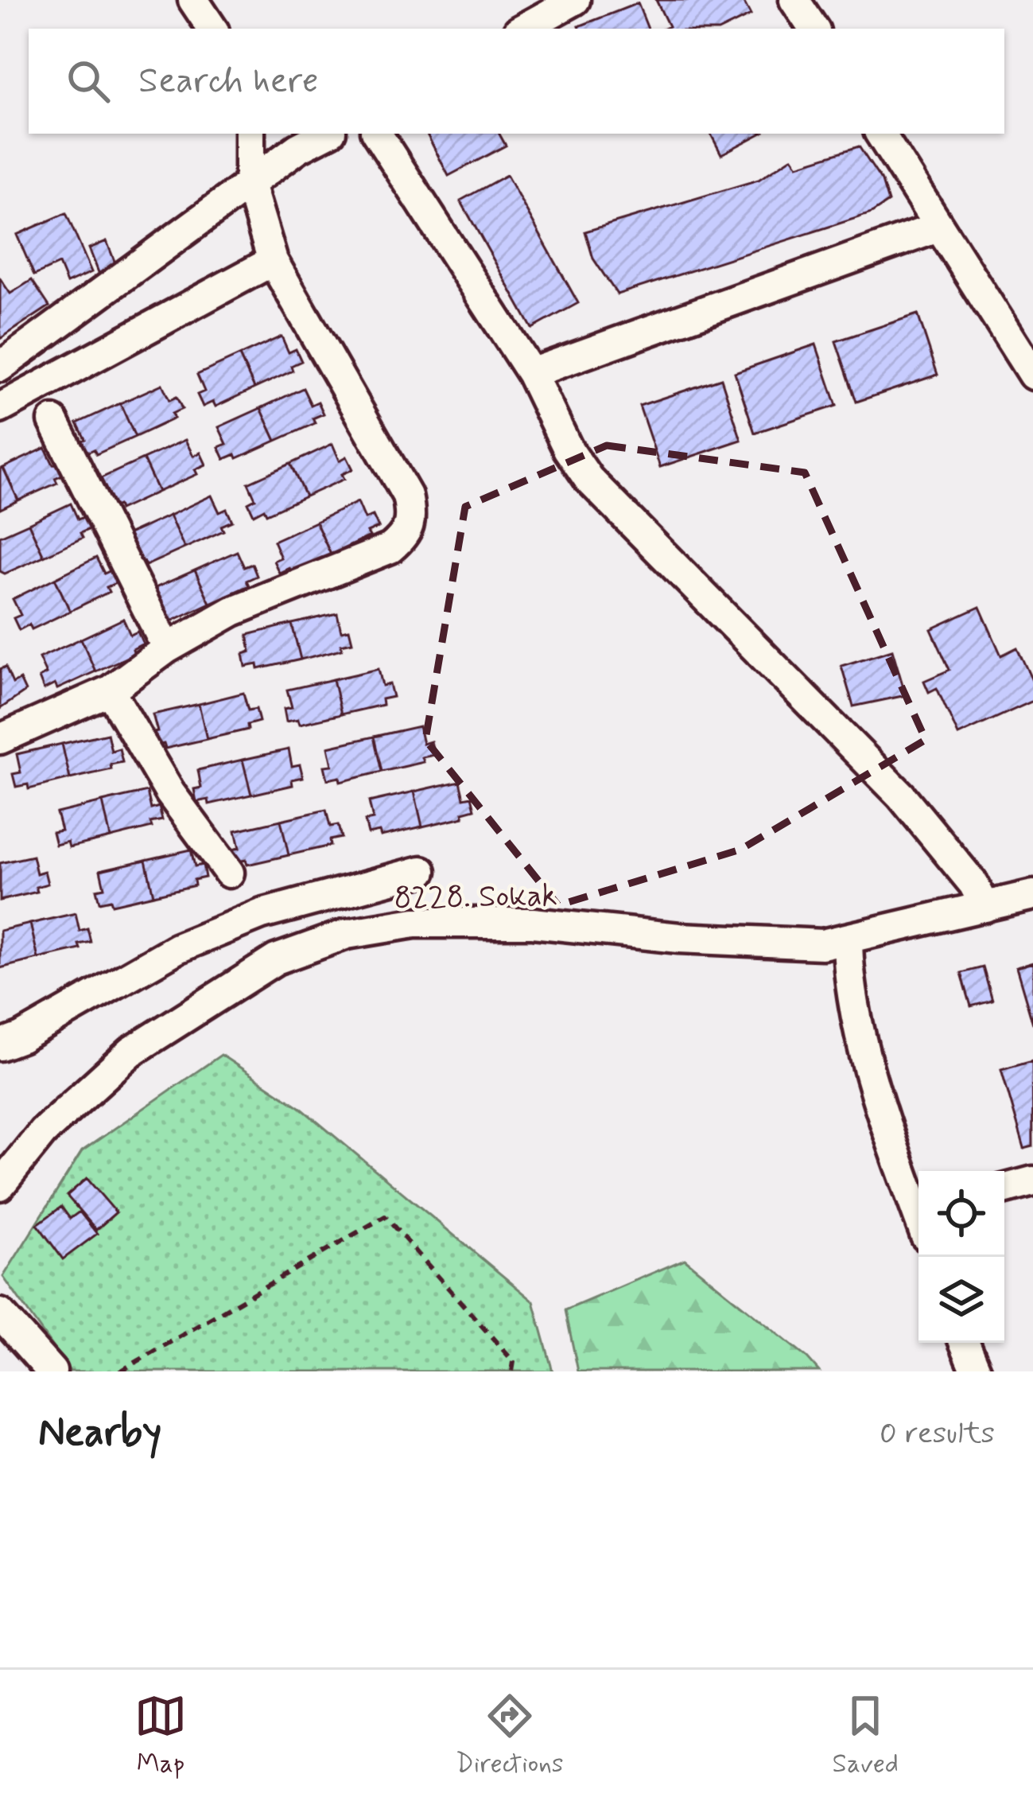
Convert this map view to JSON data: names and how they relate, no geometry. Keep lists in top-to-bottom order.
{
  "streets": {
    "street": ["8228. Sokak"]
  },
  "page": {
    "search": "Search here",
    "heading": ["Nearby", "0 results"],
    "nav": ["Map", "Directions", "Saved"]
  }
}
